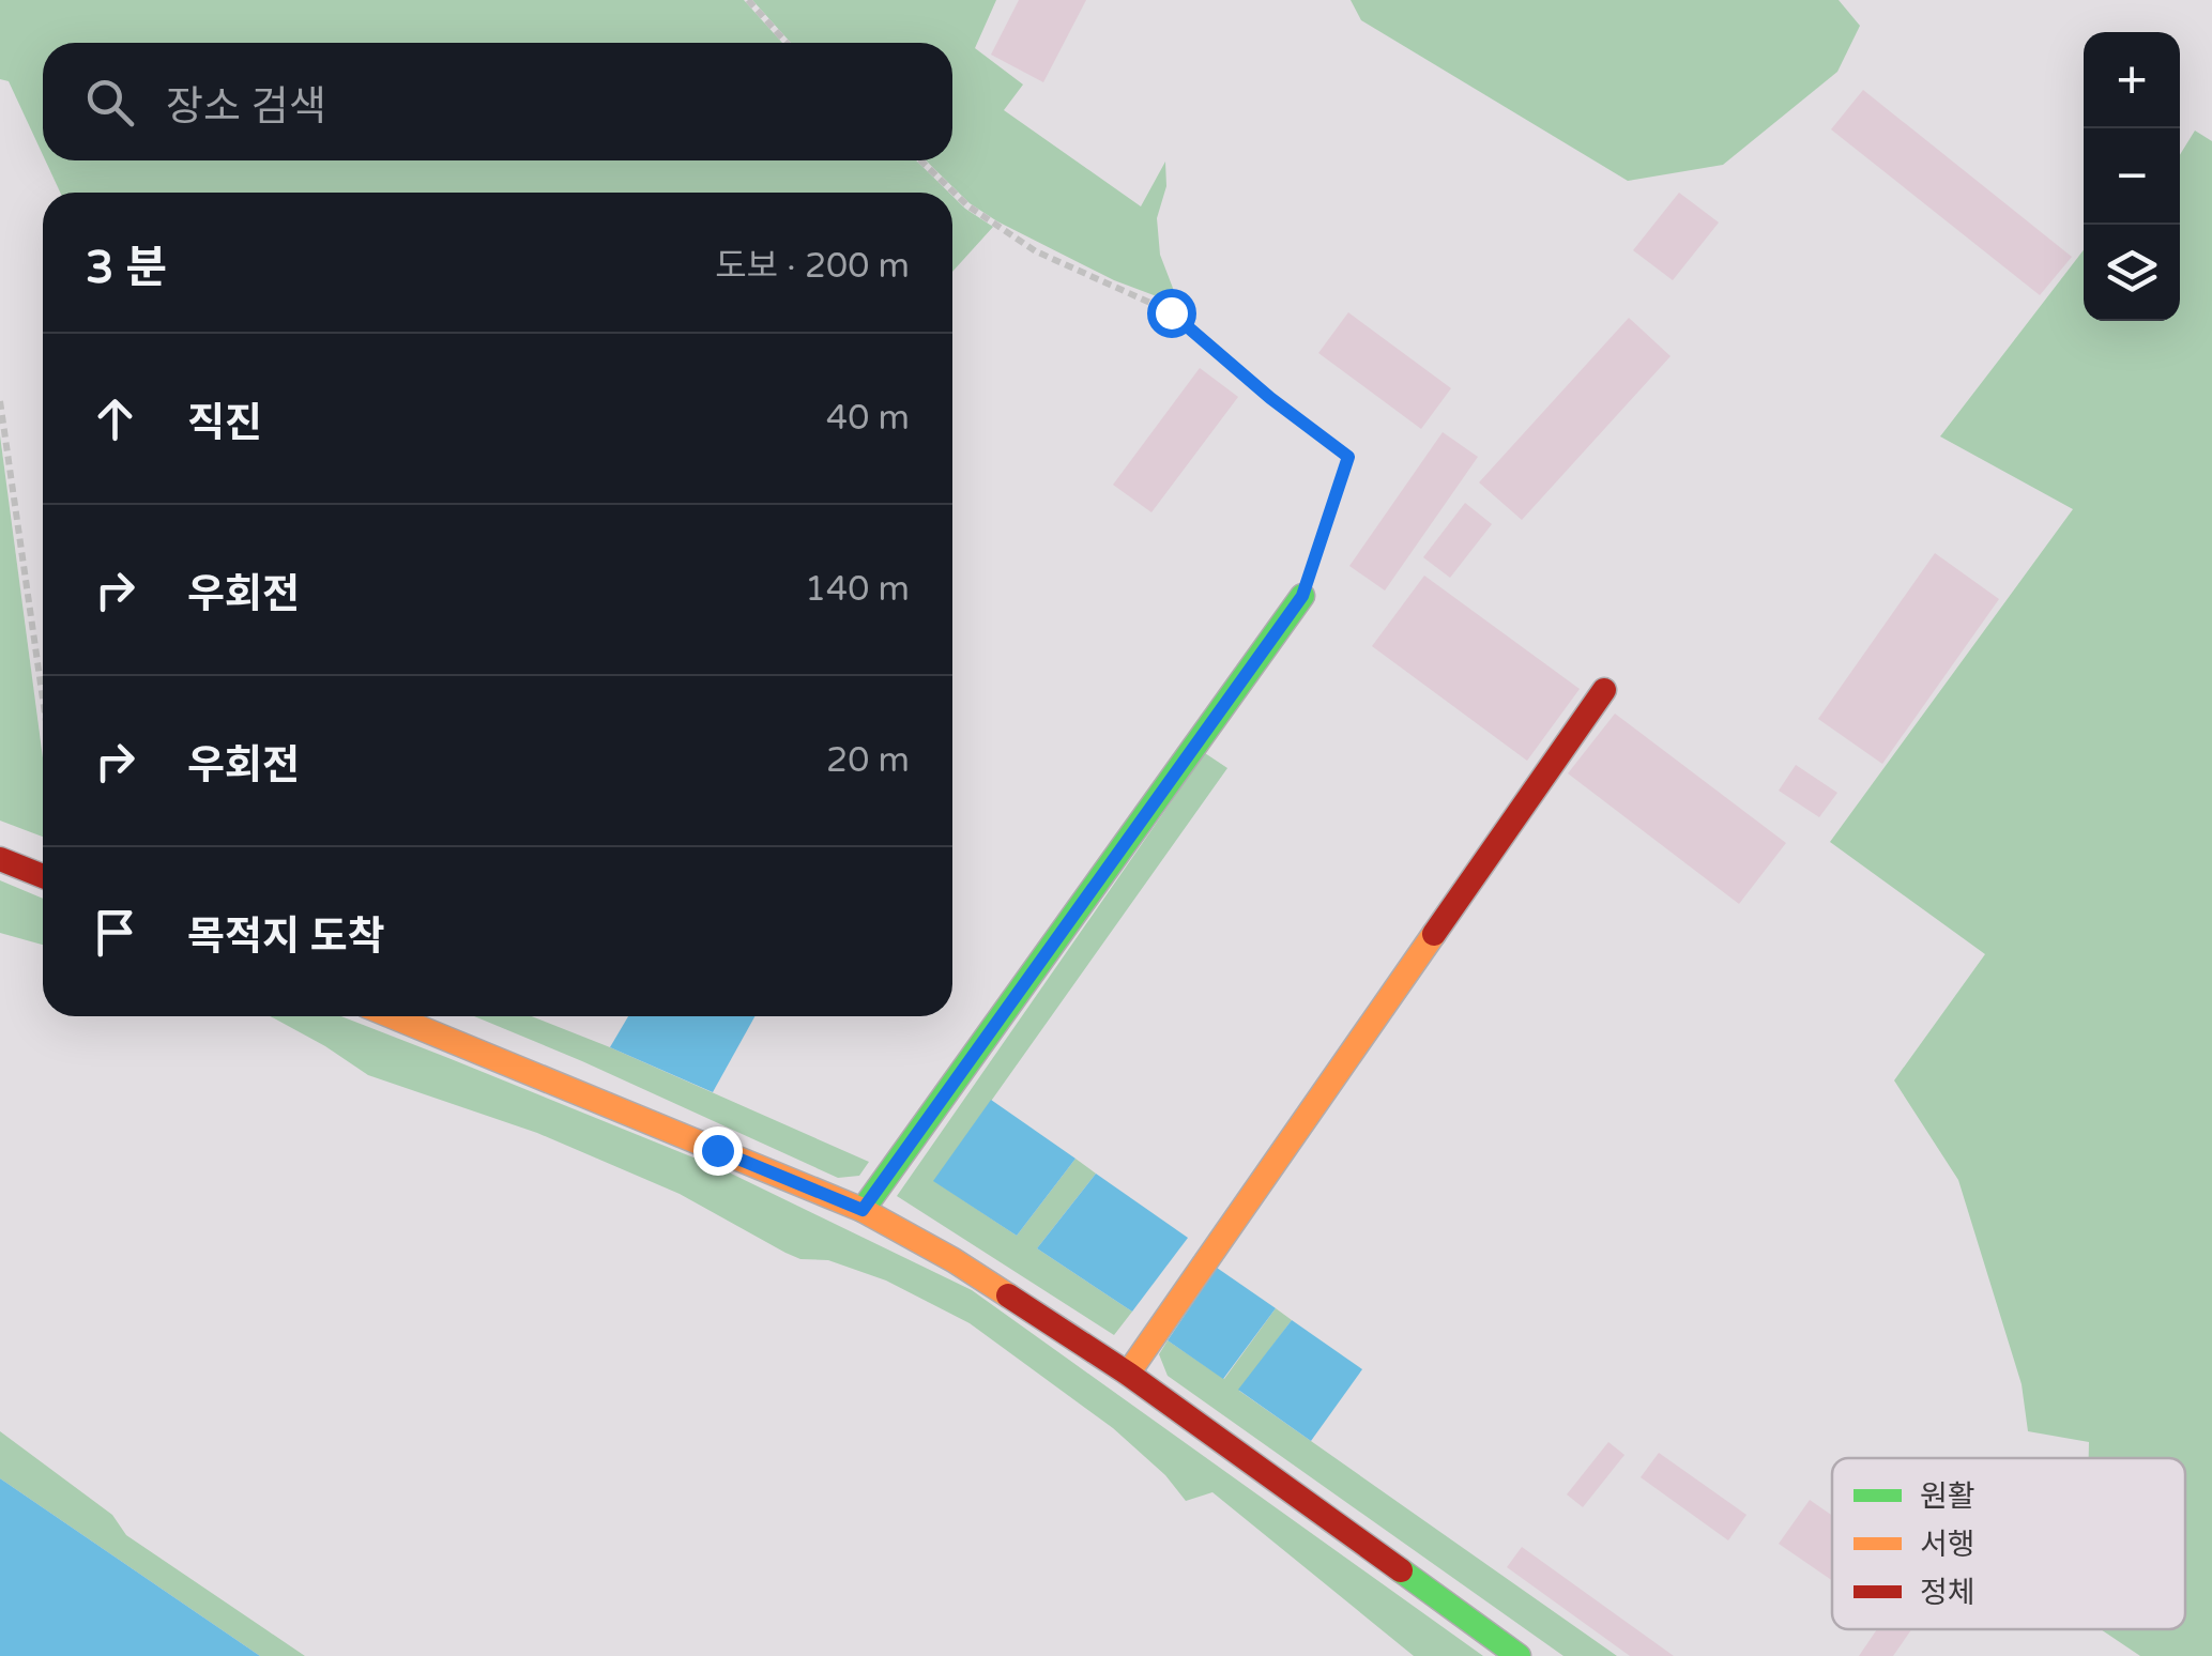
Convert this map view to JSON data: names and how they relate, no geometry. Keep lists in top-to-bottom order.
{
  "legend": ["원활", "서행", "정체"],
  "page": {
    "map_buttons": ["+", "−"],
    "search": "장소 검색",
    "heading": ["3 분", "도보 · 200 m"],
    "list": [
      ["직진", "40 m"],
      ["우회전", "140 m"],
      ["우회전", "20 m"],
      "목적지 도착"
    ]
  }
}
